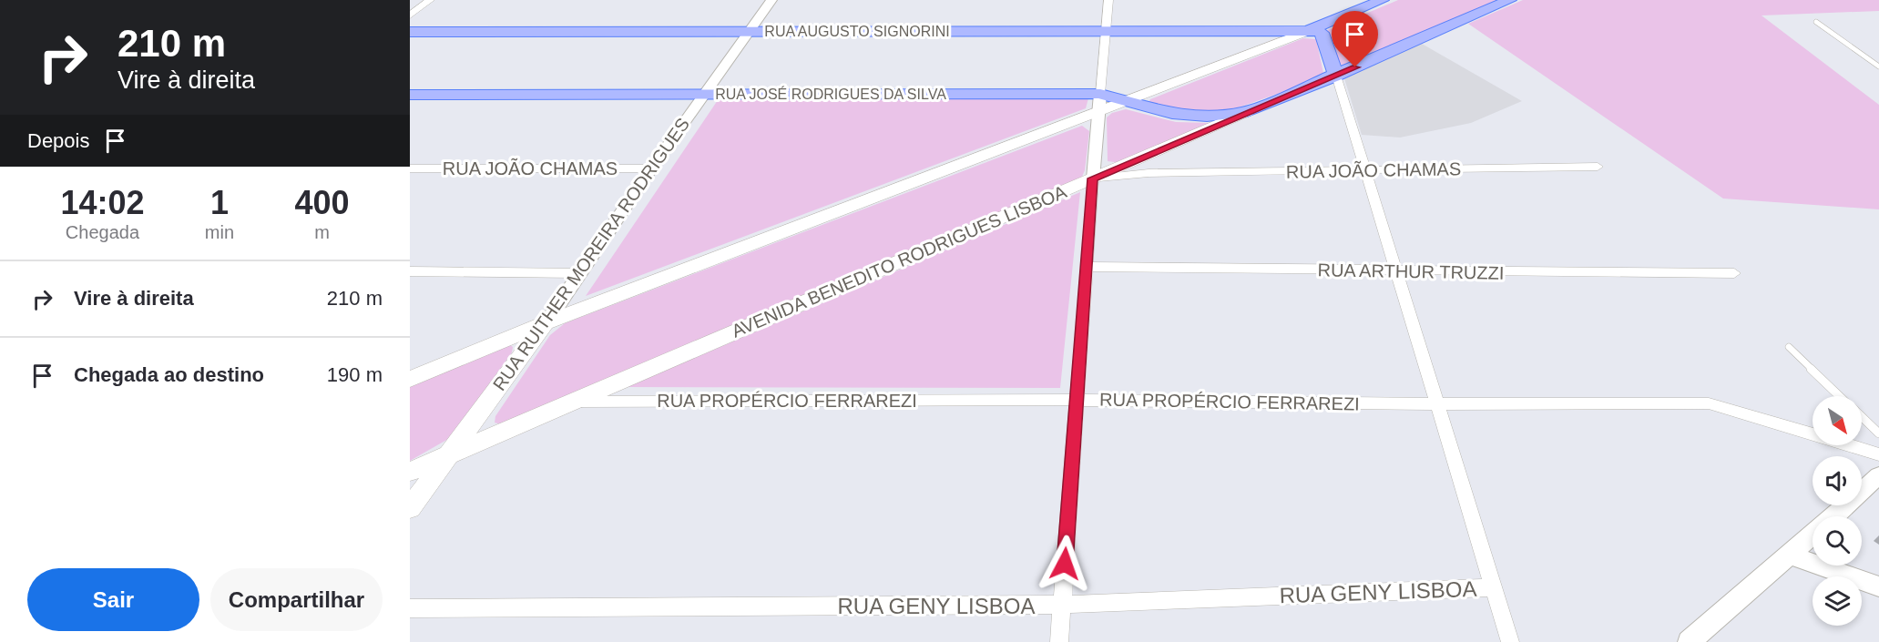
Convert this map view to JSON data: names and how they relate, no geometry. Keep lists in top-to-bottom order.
{
  "streets": {
    "main road": [
      "RUA AUGUSTO SIGNORINI",
      "RUA JOSÉ RODRIGUES DA SILVA",
      "RUA RUITHER MOREIRA RODRIGUES",
      "AVENIDA BENEDITO RODRIGUES LISBOA"
    ],
    "street": [
      "RUA JOÃO CHAMAS",
      "RUA ARTHUR TRUZZI",
      "RUA PROPÉRCIO FERRAREZI",
      "RUA GENY LISBOA"
    ]
  },
  "crossings": [
    ["RUA AUGUSTO SIGNORINI", "RUA RUITHER MOREIRA RODRIGUES"],
    ["RUA JOSÉ RODRIGUES DA SILVA", "RUA RUITHER MOREIRA RODRIGUES"],
    ["RUA JOÃO CHAMAS", "RUA RUITHER MOREIRA RODRIGUES"],
    ["RUA JOÃO CHAMAS", "AVENIDA BENEDITO RODRIGUES LISBOA"],
    ["RUA RUITHER MOREIRA RODRIGUES", "AVENIDA BENEDITO RODRIGUES LISBOA"],
    ["AVENIDA BENEDITO RODRIGUES LISBOA", "RUA PROPÉRCIO FERRAREZI"]
  ],
  "north": "bottom right",
  "page": {
    "turn": ["210 m", "Vire à direita"],
    "then": "Depois",
    "eta": [
      "14:02",
      "Chegada",
      "1",
      "min",
      "400",
      "m"
    ],
    "list": [
      {
        "name": "Vire à direita",
        "value": "210 m"
      },
      {
        "name": "Chegada ao destino",
        "value": "190 m"
      }
    ],
    "buttons": ["Sair", "Compartilhar"]
  }
}
